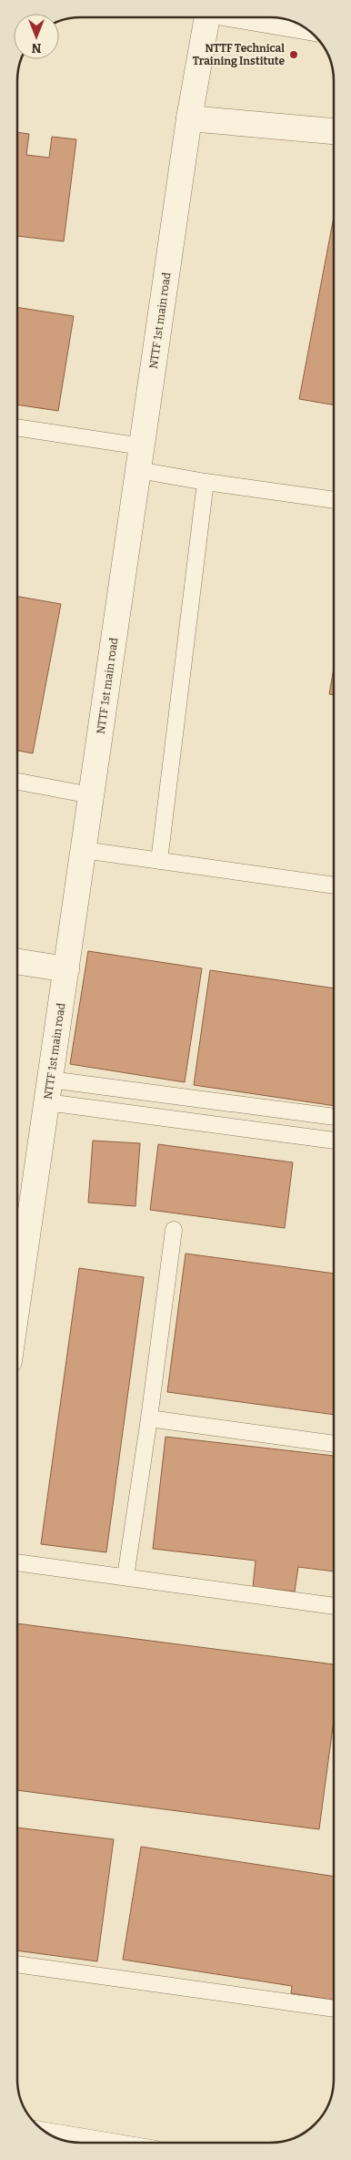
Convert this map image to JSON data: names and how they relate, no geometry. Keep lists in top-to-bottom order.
{
  "streets": {
    "street": ["NTTF 1st main road"]
  },
  "places": ["NTTF Technical Training Institute"],
  "north": "bottom"
}
